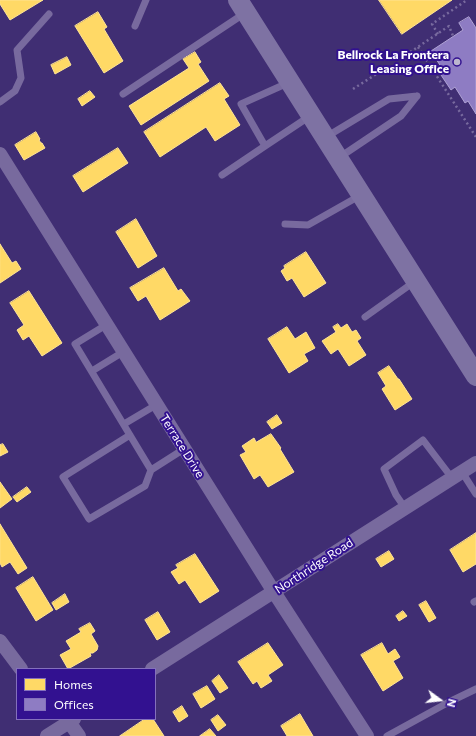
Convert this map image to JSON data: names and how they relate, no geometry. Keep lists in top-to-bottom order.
{
  "streets": {
    "street": ["Terrace Drive", "Northridge Road"]
  },
  "crossings": [
    ["Terrace Drive", "Northridge Road"]
  ],
  "places": ["Bellrock La Frontera Leasing Office"],
  "legend": ["Homes", "Offices"],
  "north": "right"
}
